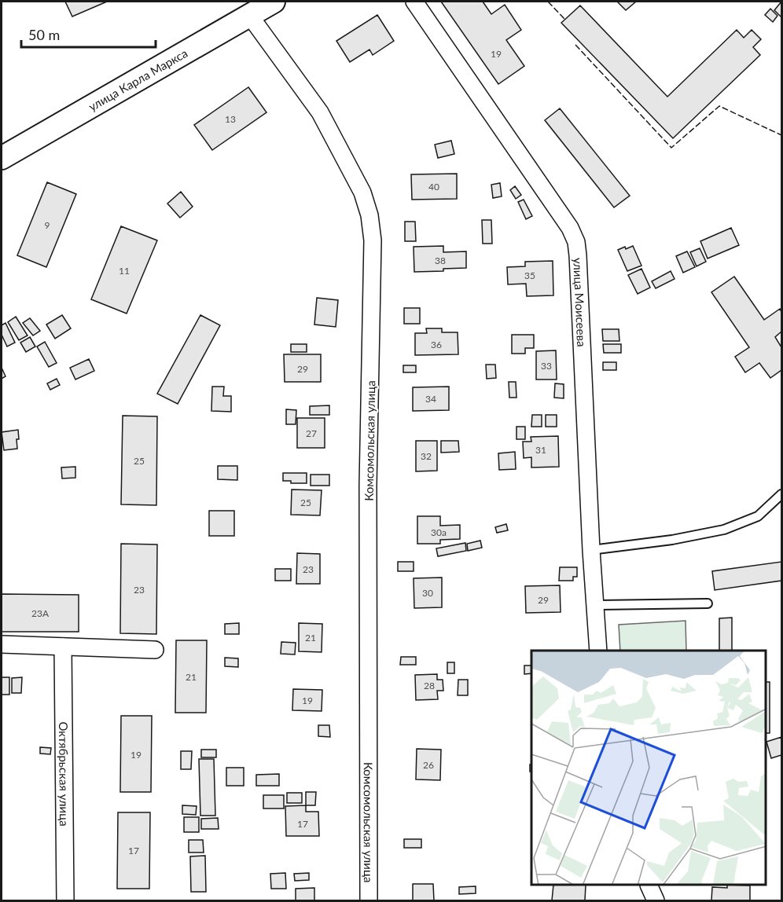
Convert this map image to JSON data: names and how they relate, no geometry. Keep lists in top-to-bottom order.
{
  "streets": {
    "street": [
      "улица Карла Маркса",
      "улица Моисеева",
      "Комсомольская улица",
      "Октябрьская улица"
    ]
  },
  "crossings": [
    ["улица Карла Маркса", "Комсомольская улица"]
  ],
  "house_numbers": [
    "19",
    "13",
    "40",
    "9",
    "38",
    "11",
    "35",
    "36",
    "33",
    "29",
    "34",
    "27",
    "31",
    "32",
    "25",
    "25",
    "30а",
    "23",
    "23",
    "30",
    "29",
    "23А",
    "21",
    "21",
    "28",
    "19",
    "19",
    "26",
    "17",
    "17"
  ],
  "scale_bar": "50 m"
}
